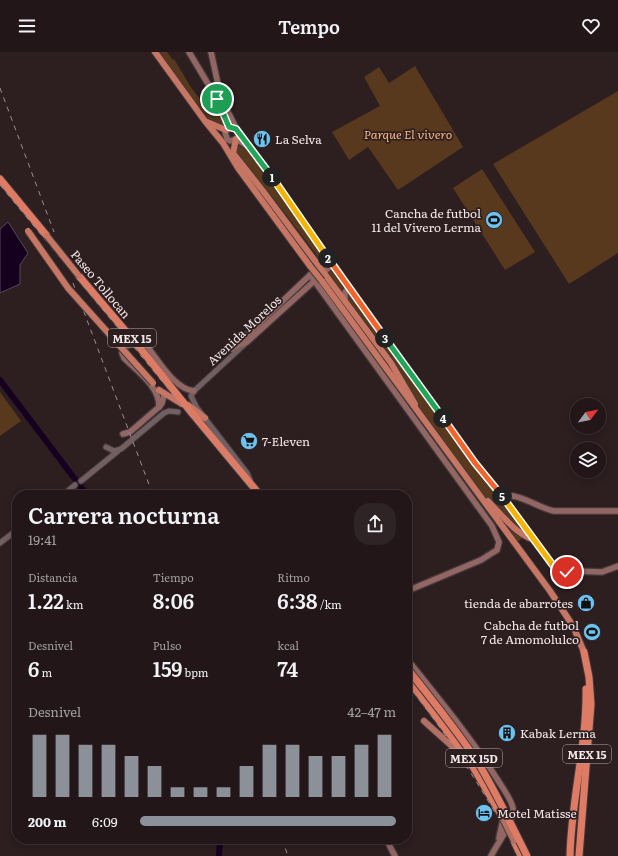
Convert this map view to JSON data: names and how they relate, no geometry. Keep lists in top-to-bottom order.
{
  "streets": {
    "highway": ["Paseo Tollocan", "MEX 15", "MEX 15D"],
    "main road": ["Avenida Morelos"]
  },
  "parks": ["Parque El vivero"],
  "places": {
    "restaurant": ["La Selva"],
    "sports": ["Cancha de futbol 11 del Vivero Lerma", "Cabcha de futbol 7 de Amomolulco"],
    "supermarket": ["7-Eleven"],
    "shop": ["tienda de abarrotes"],
    "building": ["Kabak Lerma"],
    "hotel": ["Motel Matisse"]
  },
  "north": "top right",
  "page": {
    "header": "Tempo",
    "pins": [
      "1",
      "2",
      "3",
      "4",
      "5"
    ],
    "heading": ["Carrera nocturna", "19:41"],
    "stats": [
      ["Distancia", "1.22 km"],
      ["Tiempo", "8:06"],
      ["Ritmo", "6:38 /km"],
      ["Desnivel", "6 m"],
      ["Pulso", "159 bpm"],
      ["kcal", "74"]
    ],
    "chart": ["Desnivel", "42–47 m"],
    "list": [
      {
        "name": "200 m",
        "note": "6:09"
      }
    ]
  }
}
